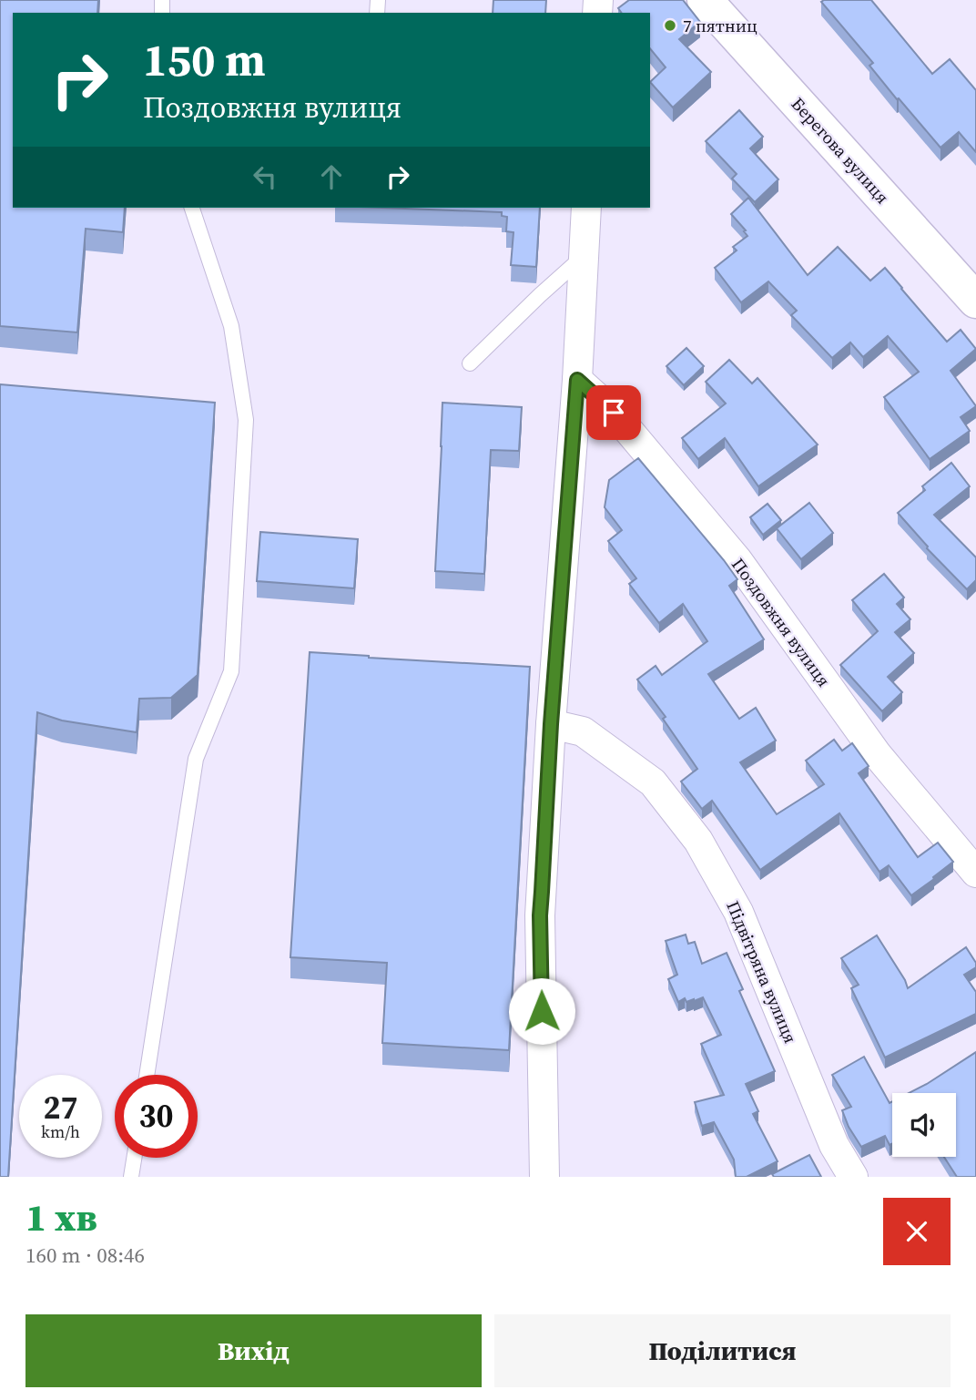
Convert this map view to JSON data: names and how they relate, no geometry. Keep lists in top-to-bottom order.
{
  "streets": {
    "street": ["Берегова вулиця", "Поздовжня вулиця", "Підвітряна вулиця"]
  },
  "places": ["7 пятниц"],
  "page": {
    "turn": ["150 m", "Поздовжня вулиця"],
    "speed": "27 km/h",
    "limit": "30",
    "heading": ["1 хв", "160 m · 08:46"],
    "buttons": ["Вихід", "Поділитися"]
  }
}
